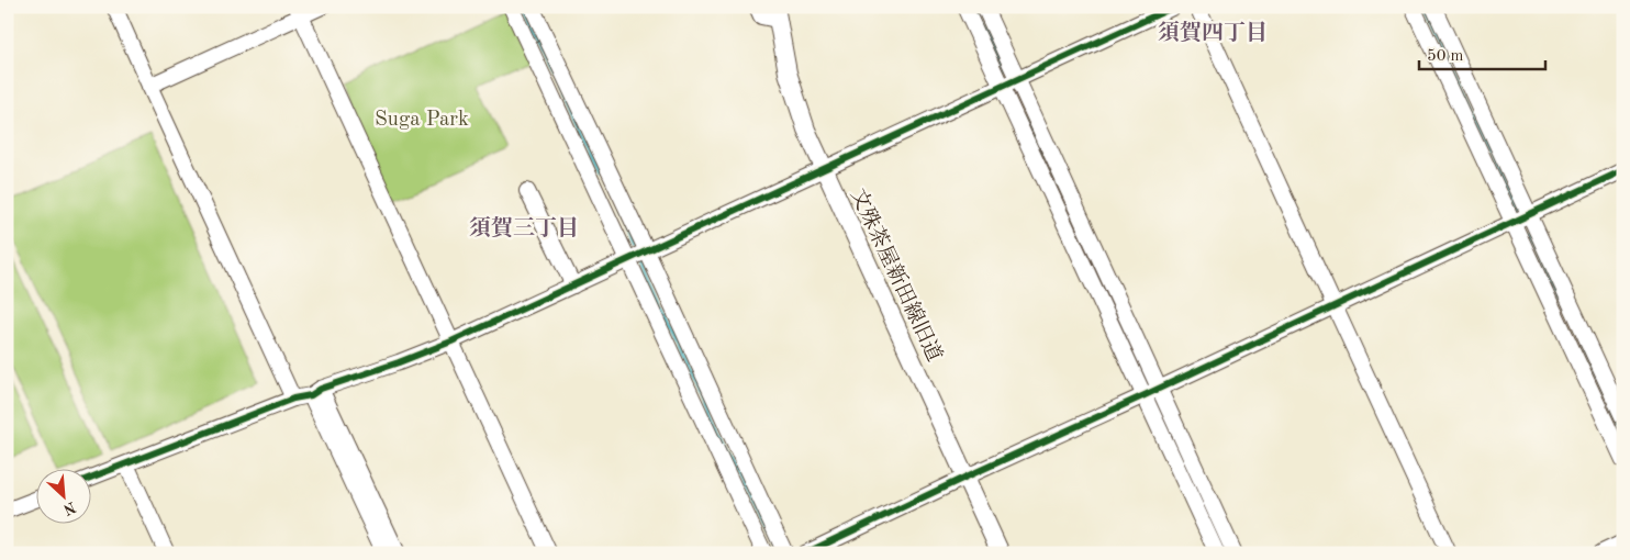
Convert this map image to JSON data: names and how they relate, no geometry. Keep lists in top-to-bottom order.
{
  "streets": {
    "street": ["文殊茶屋新田線旧道"]
  },
  "districts": ["須賀四丁目", "須賀三丁目"],
  "parks": ["Suga Park"],
  "scale_bar": "50 m",
  "north": "bottom right"
}
